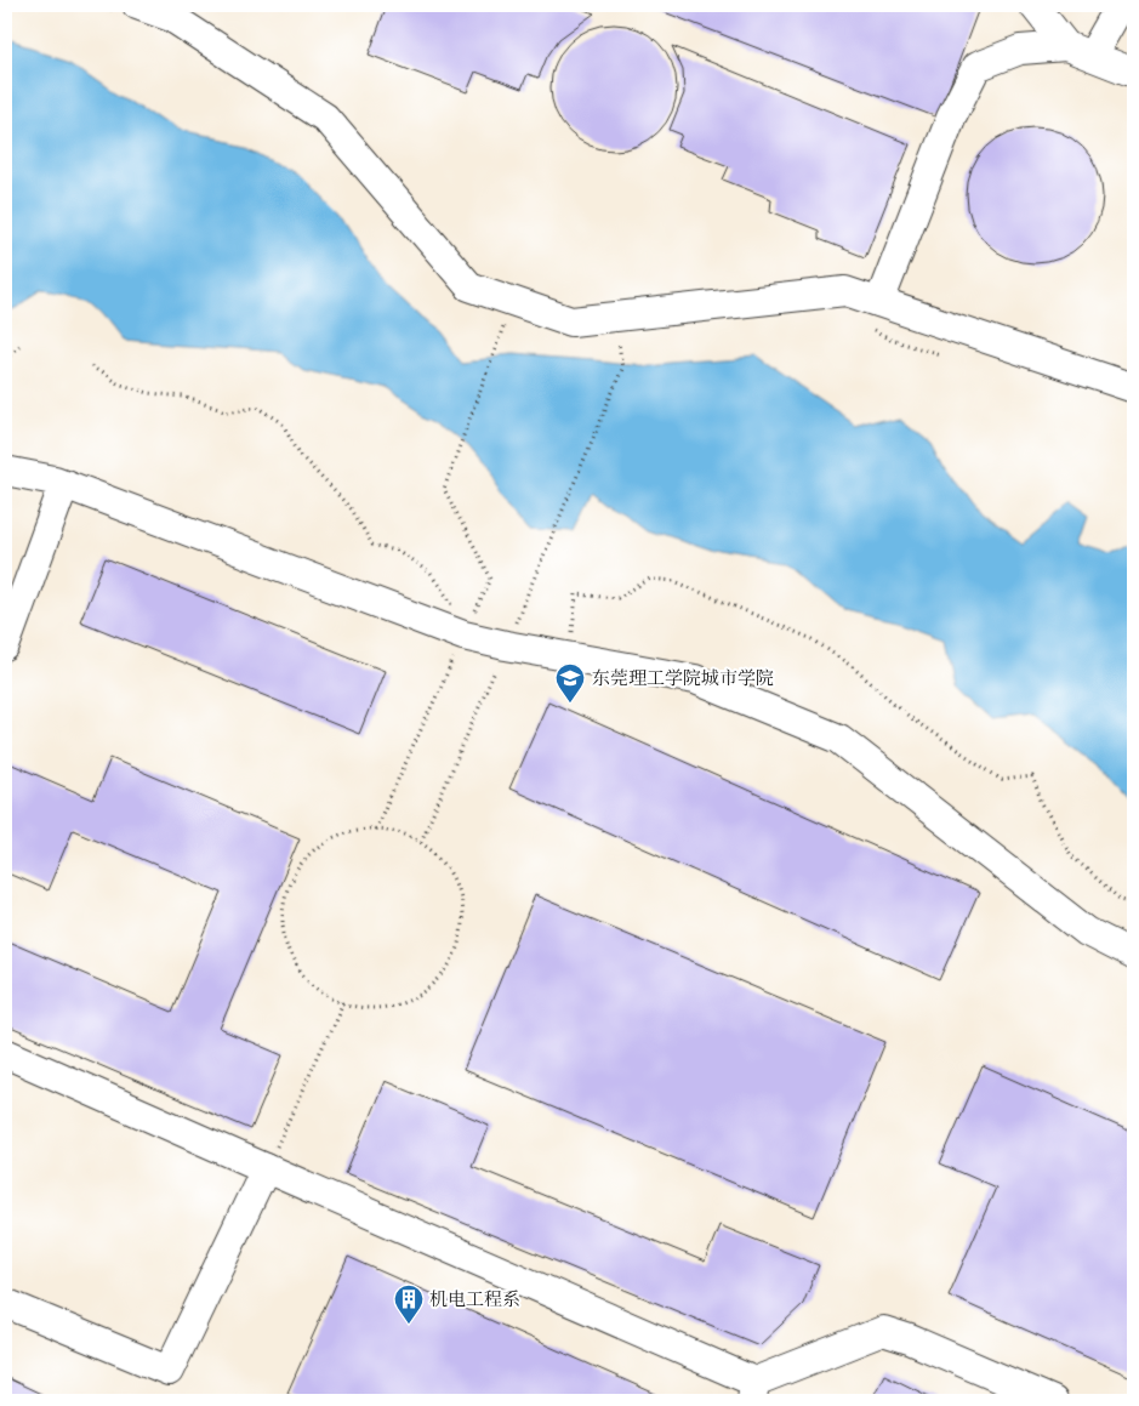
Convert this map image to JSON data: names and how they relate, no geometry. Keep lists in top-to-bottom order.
{
  "places": {
    "school or university": ["东莞理工学院城市学院"],
    "building": ["机电工程系"]
  }
}
